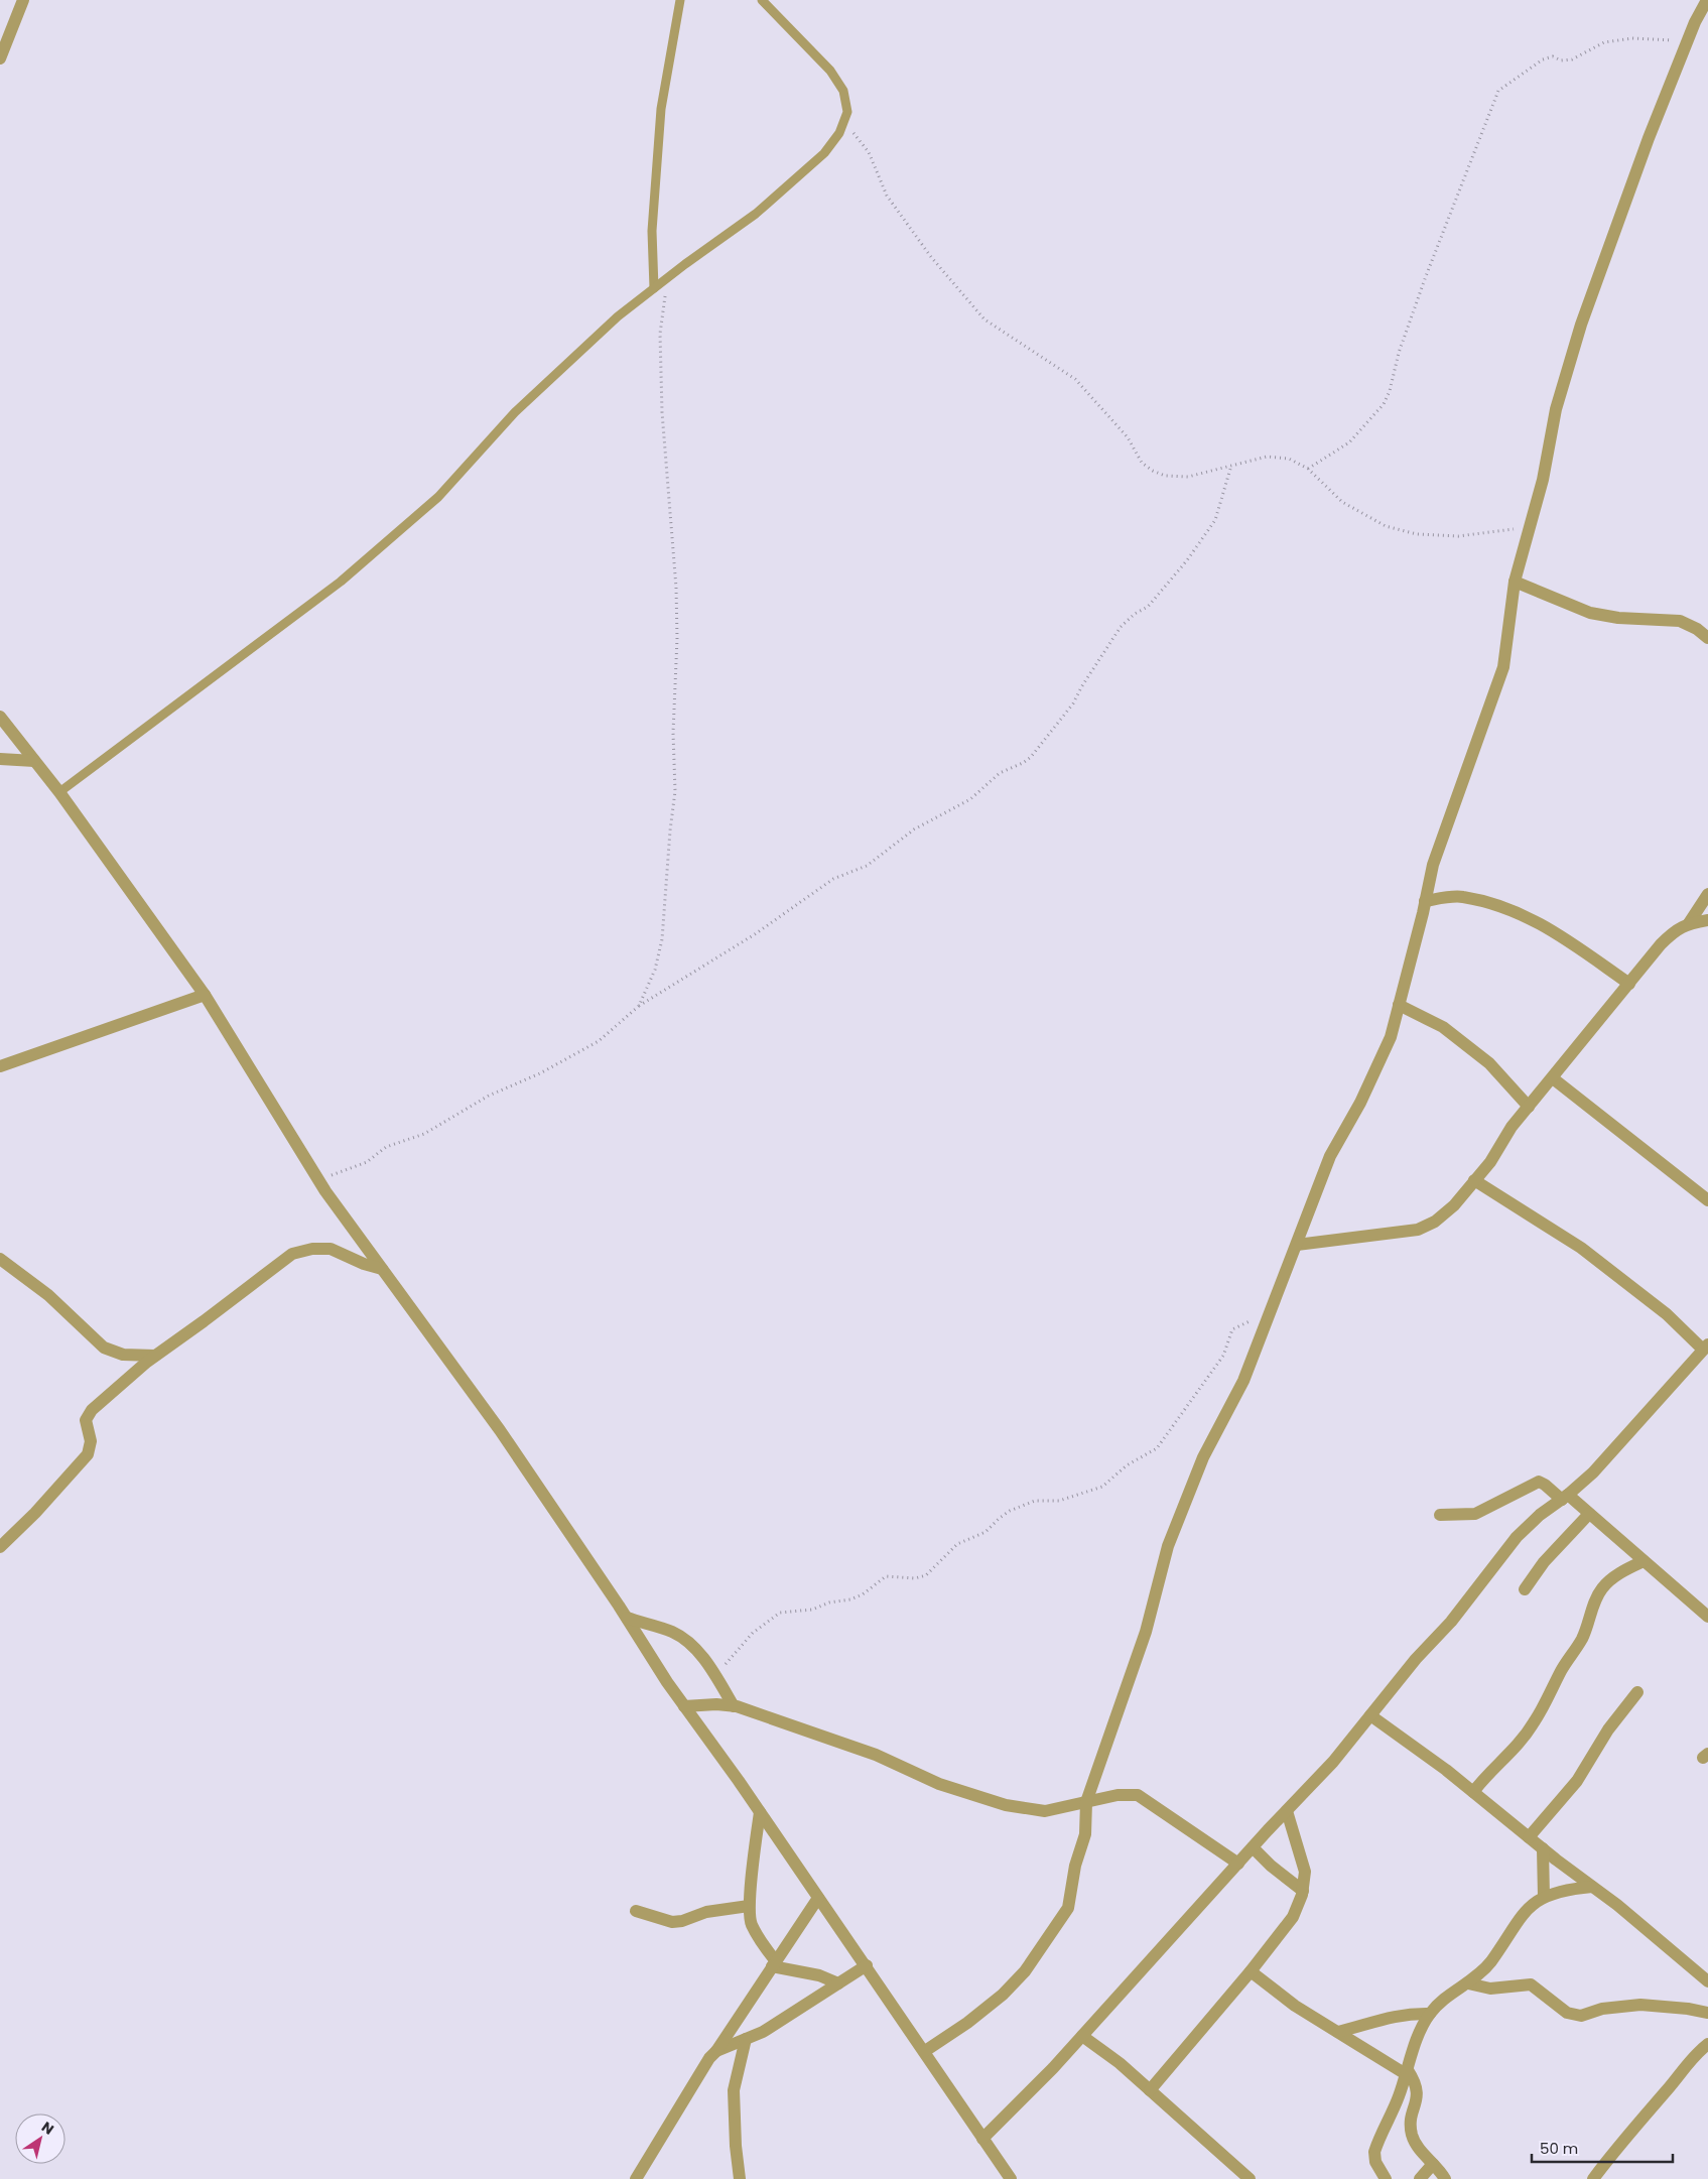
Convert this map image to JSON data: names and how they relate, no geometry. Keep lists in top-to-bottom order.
{
  "scale_bar": "50 m",
  "north": "top right"
}
